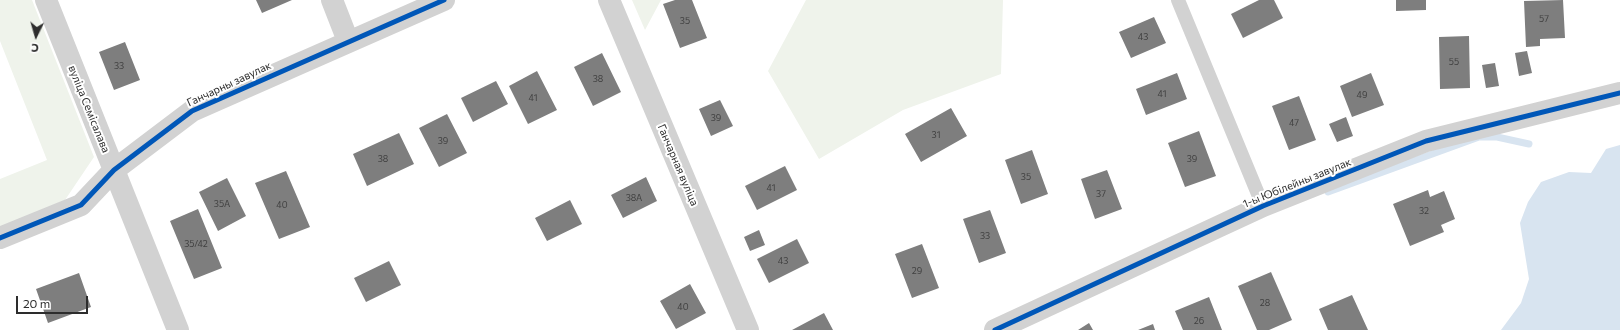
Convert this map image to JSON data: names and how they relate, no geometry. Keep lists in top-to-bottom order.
{
  "streets": {
    "street": [
      "Ганчарны завулак",
      "вуліца Семісалава",
      "Ганчарная вуліца",
      "1-ы Юбілейны завулак"
    ]
  },
  "crossings": [
    ["Ганчарны завулак", "вуліца Семісалава"]
  ],
  "house_numbers": [
    "57",
    "35",
    "43",
    "55",
    "33",
    "38",
    "41",
    "49",
    "41",
    "39",
    "47",
    "31",
    "39",
    "38",
    "39",
    "35",
    "41",
    "37",
    "38А",
    "35А",
    "40",
    "32",
    "33",
    "35/42",
    "43",
    "29",
    "28",
    "40",
    "26"
  ],
  "scale_bar": "20 m",
  "north": "bottom"
}
